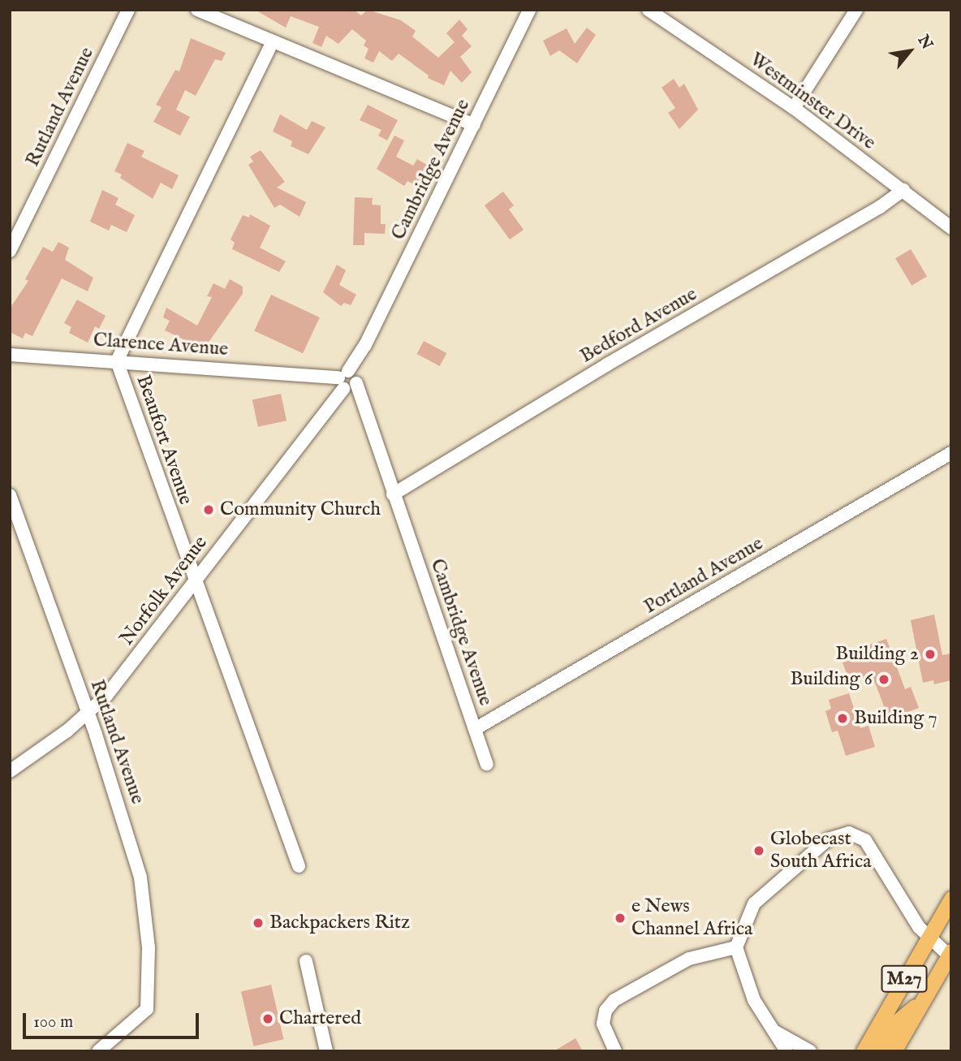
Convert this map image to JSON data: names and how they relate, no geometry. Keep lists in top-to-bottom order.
{
  "streets": {
    "main road": ["M27"],
    "street": [
      "Westminster Drive",
      "Rutland Avenue",
      "Cambridge Avenue",
      "Bedford Avenue",
      "Clarence Avenue",
      "Beaufort Avenue",
      "Portland Avenue",
      "Norfolk Avenue"
    ]
  },
  "crossings": [
    ["Westminster Drive", "Bedford Avenue"],
    ["Rutland Avenue", "Norfolk Avenue"],
    ["Cambridge Avenue", "Bedford Avenue"],
    ["Cambridge Avenue", "Clarence Avenue"],
    ["Cambridge Avenue", "Portland Avenue"],
    ["Cambridge Avenue", "Norfolk Avenue"],
    ["Clarence Avenue", "Beaufort Avenue"],
    ["Clarence Avenue", "Norfolk Avenue"],
    ["Beaufort Avenue", "Norfolk Avenue"]
  ],
  "places": [
    "Community Church",
    "Building 2",
    "Building 6",
    "Building 7",
    "Globecast South Africa",
    "e News Channel Africa",
    "Backpackers Ritz",
    "Chartered"
  ],
  "scale_bar": "100 m",
  "north": "top right"
}
